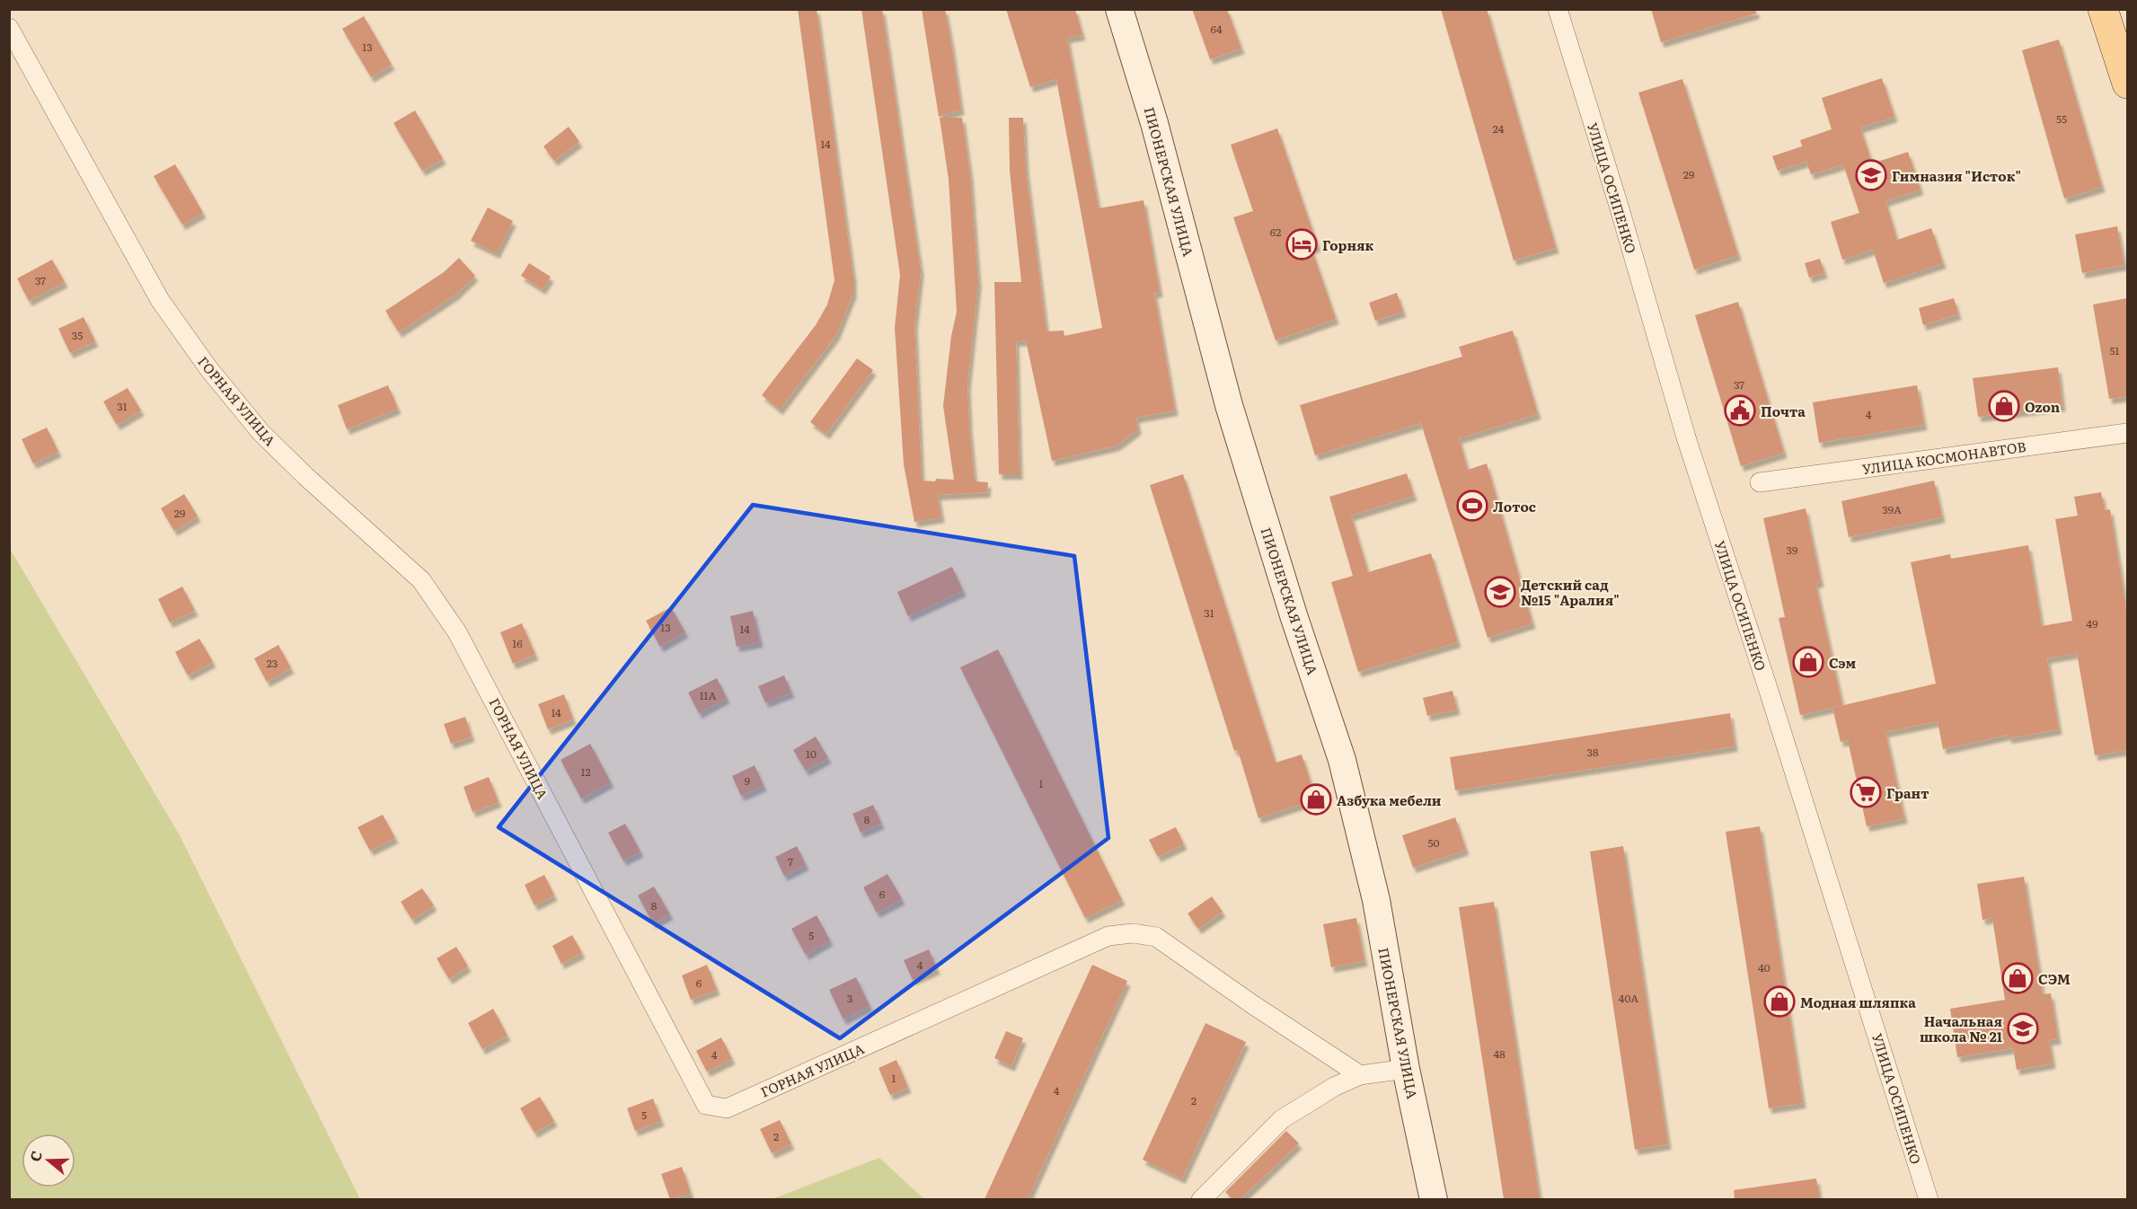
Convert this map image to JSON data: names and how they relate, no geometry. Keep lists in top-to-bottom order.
{
  "streets": {
    "main road": ["ПИОНЕРСКАЯ УЛИЦА"],
    "street": ["УЛИЦА ОСИПЕНКО", "ГОРНАЯ УЛИЦА", "УЛИЦА КОСМОНАВТОВ"]
  },
  "places": {
    "school or university": ["Гимназия \"Исток\"", "Детский сад №15 \"Аралия\"", "Начальная школа № 21"],
    "hotel": ["Горняк"],
    "shop": [
      "Ozon",
      "Сэм",
      "Азбука мебели",
      "СЭМ",
      "Модная шляпка"
    ],
    "public building": ["Почта"],
    "sports": ["Лотос"],
    "supermarket": ["Грант"]
  },
  "house_numbers": [
    "64",
    "13",
    "55",
    "24",
    "14",
    "29",
    "62",
    "37",
    "35",
    "51",
    "37",
    "31",
    "4",
    "39А",
    "29",
    "39",
    "31",
    "49",
    "13",
    "14",
    "16",
    "23",
    "11А",
    "14",
    "38",
    "10",
    "12",
    "9",
    "1",
    "8",
    "50",
    "7",
    "6",
    "8",
    "5",
    "4",
    "40",
    "6",
    "3",
    "40А",
    "48",
    "4",
    "1",
    "4",
    "2",
    "5",
    "2"
  ],
  "north": "left"
}
